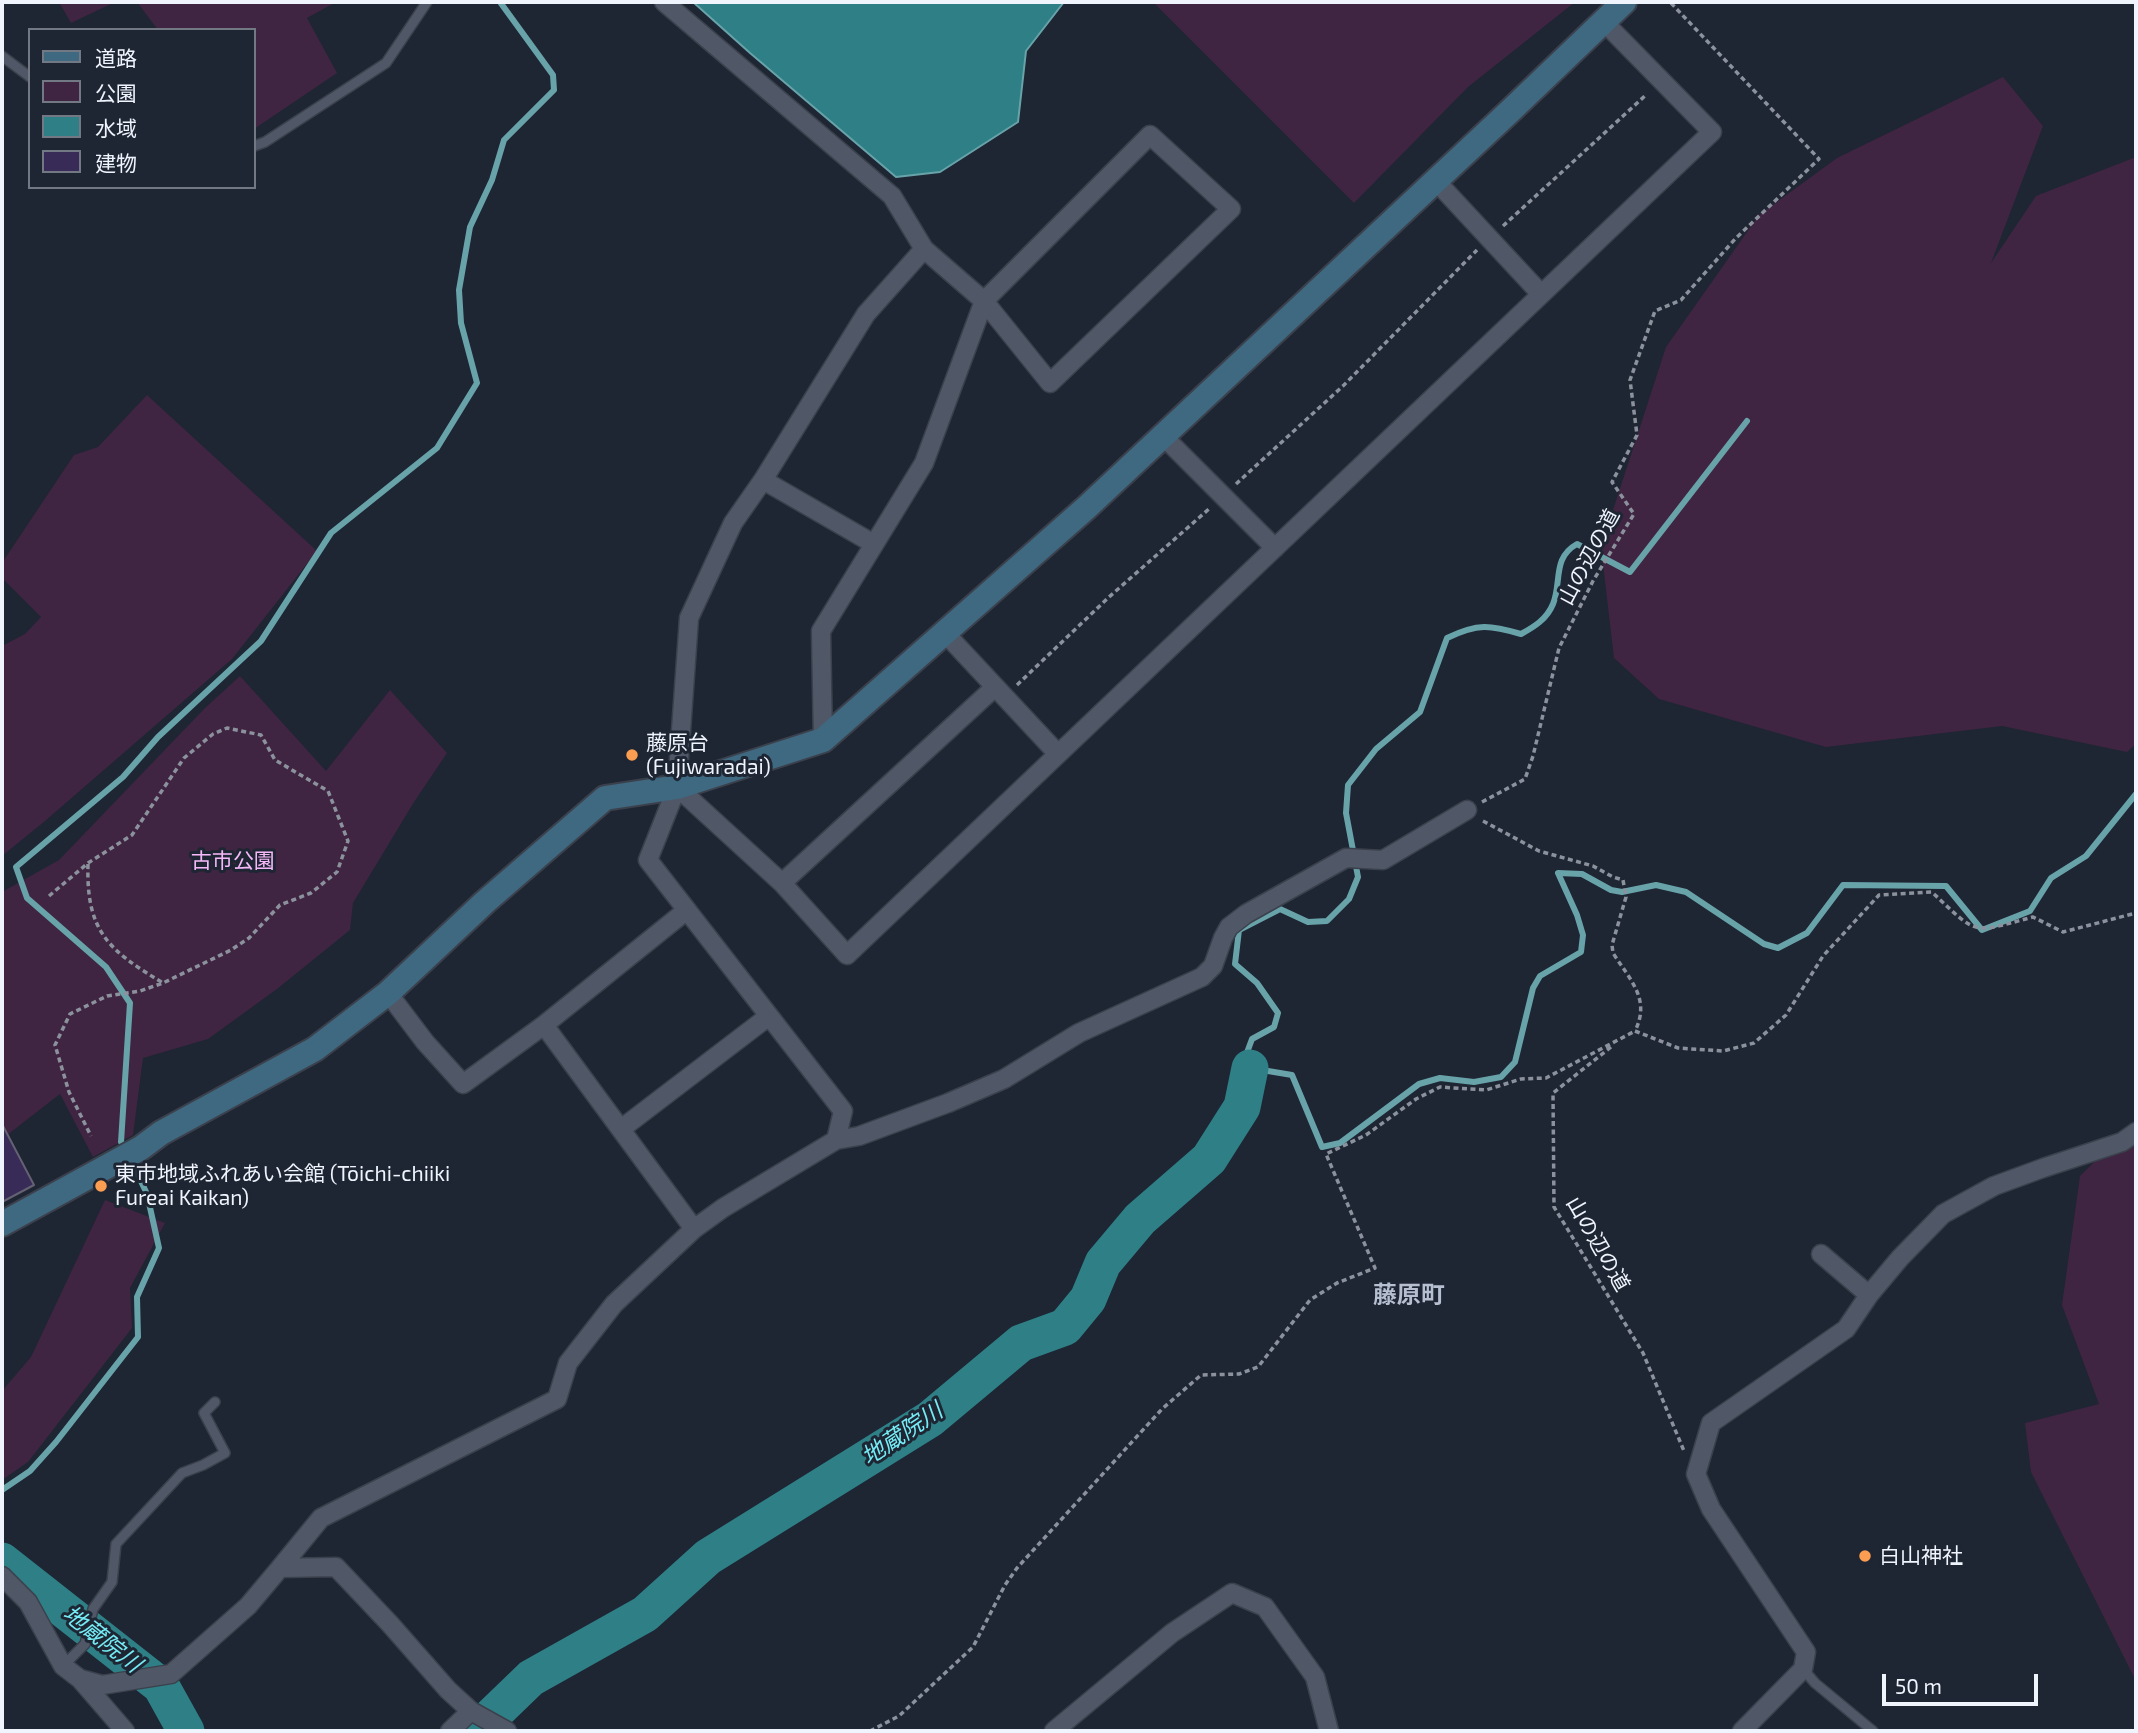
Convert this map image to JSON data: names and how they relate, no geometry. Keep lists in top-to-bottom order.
{
  "streets": {
    "path": ["山の辺の道"]
  },
  "districts": ["藤原町"],
  "water": ["地蔵院川"],
  "parks": ["古市公園"],
  "places": ["藤原台 (Fujiwaradai)", "東市地域ふれあい会館 (Tōichi-chiiki Fureai Kaikan)", "白山神社"],
  "legend": [
    "道路",
    "公園",
    "水域",
    "建物"
  ],
  "scale_bar": "50 m"
}
